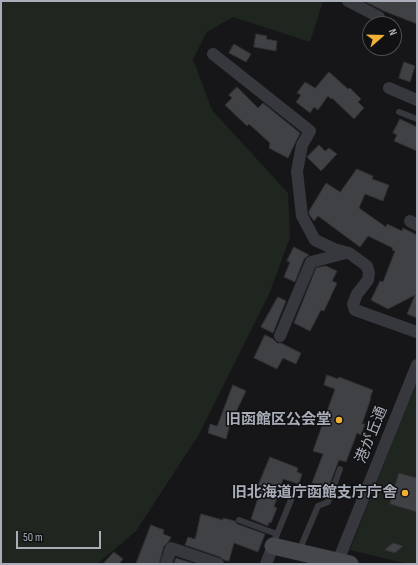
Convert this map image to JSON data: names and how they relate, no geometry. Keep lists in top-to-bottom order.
{
  "streets": {
    "street": ["港が丘通"]
  },
  "places": ["旧函館区公会堂", "旧北海道庁函館支庁庁舎"],
  "scale_bar": "50 m",
  "north": "right"
}
